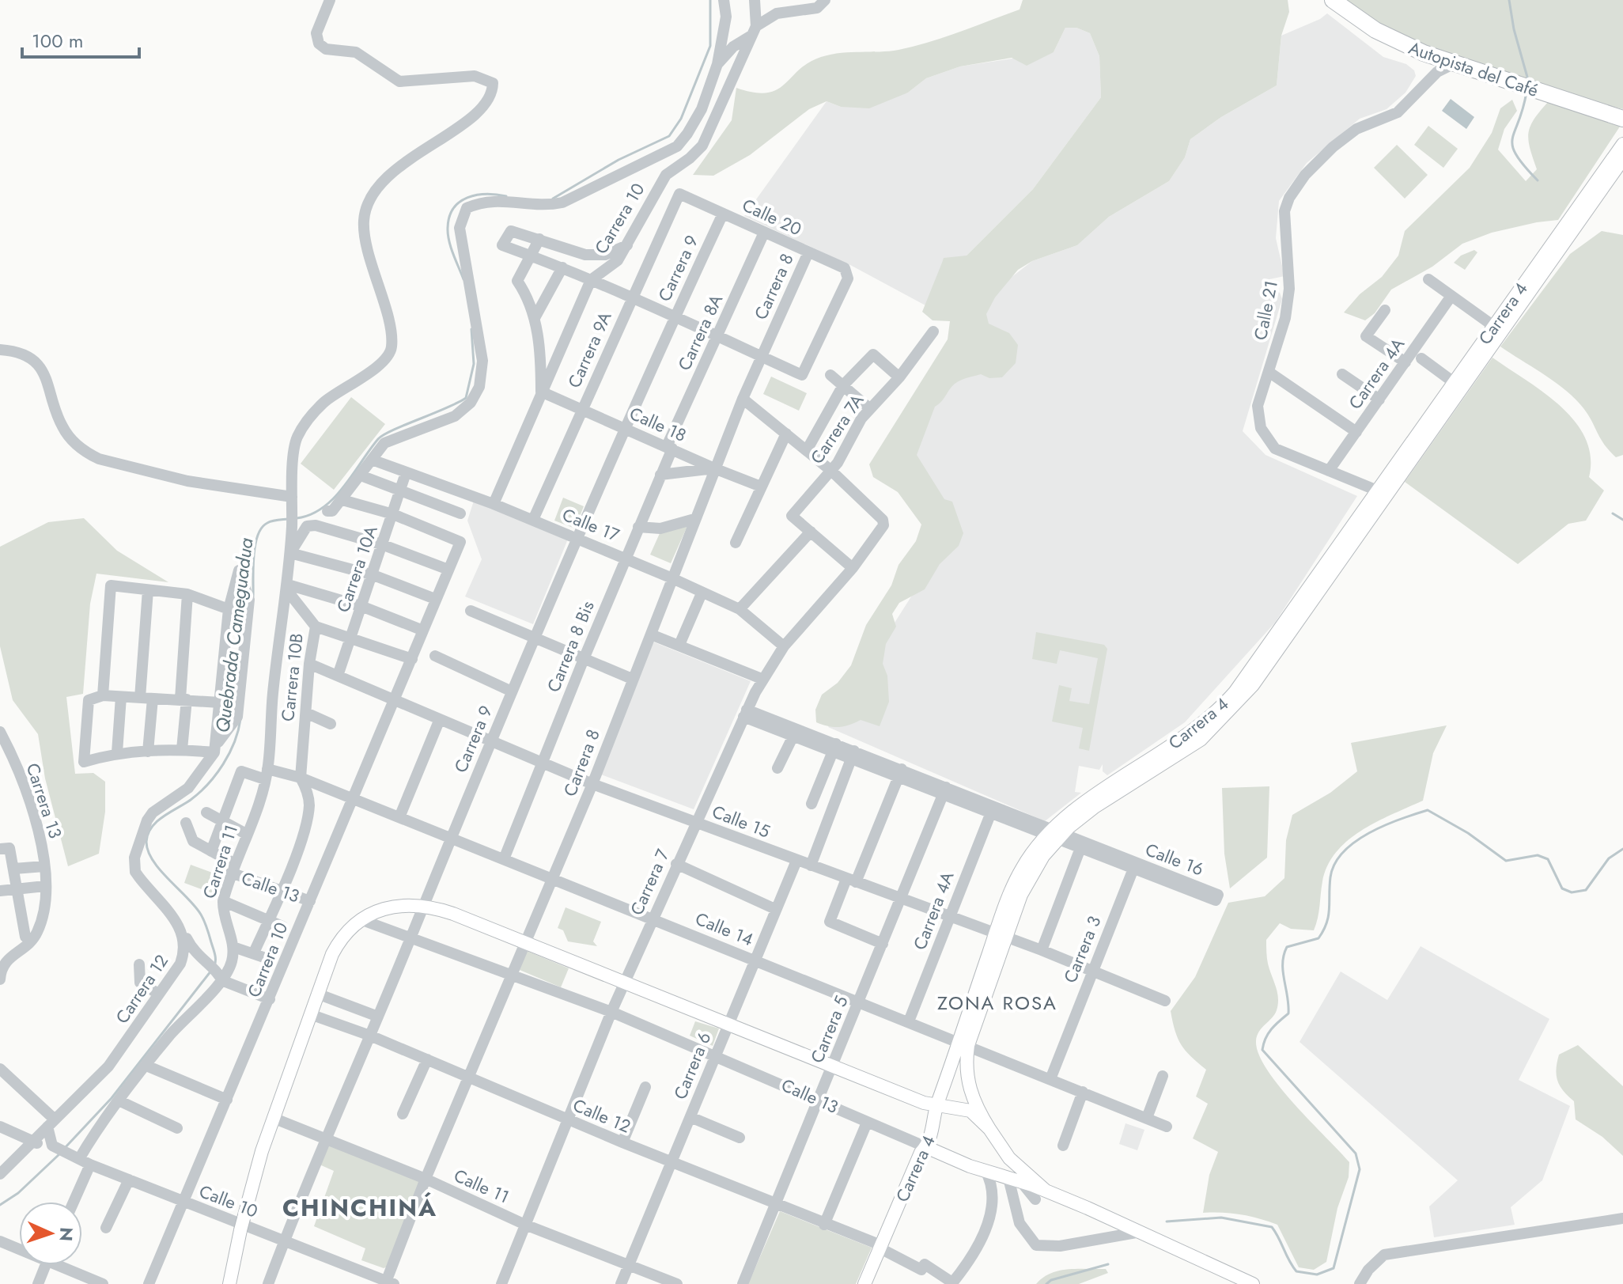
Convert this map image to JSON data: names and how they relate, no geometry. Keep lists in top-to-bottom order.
{
  "streets": {
    "highway": ["Autopista del Café"],
    "main road": ["Carrera 4", "Calle 13"],
    "street": [
      "Calle 20",
      "Carrera 10",
      "Carrera 9",
      "Carrera 8",
      "Calle 21",
      "Carrera 8A",
      "Carrera 9A",
      "Carrera 4A",
      "Calle 18",
      "Carrera 7A",
      "Calle 17",
      "Carrera 10A",
      "Carrera 8 Bis",
      "Carrera 10B",
      "Carrera 13",
      "Calle 15",
      "Calle 16",
      "Carrera 11",
      "Carrera 7",
      "Calle 14",
      "Carrera 3",
      "Carrera 12",
      "Carrera 5",
      "Carrera 6",
      "Calle 12",
      "Calle 11",
      "Calle 10"
    ]
  },
  "crossings": [
    ["Autopista del Café", "Calle 21"],
    ["Calle 20", "Carrera 9"],
    ["Calle 20", "Carrera 8"],
    ["Calle 20", "Carrera 8A"],
    ["Calle 20", "Carrera 9A"],
    ["Carrera 10", "Calle 18"],
    ["Carrera 10", "Calle 17"],
    ["Carrera 10", "Carrera 10A"],
    ["Carrera 10", "Calle 15"],
    ["Carrera 10", "Calle 13"],
    ["Carrera 10", "Calle 14"],
    ["Carrera 10", "Calle 10"],
    ["Carrera 9", "Calle 18"],
    ["Carrera 9", "Calle 17"],
    ["Carrera 9", "Calle 15"],
    ["Carrera 9", "Calle 13"],
    ["Carrera 9", "Calle 14"],
    ["Carrera 9", "Calle 12"],
    ["Carrera 9", "Calle 11"],
    ["Carrera 9", "Calle 10"],
    ["Carrera 8", "Calle 18"],
    ["Carrera 8", "Calle 17"],
    ["Carrera 8", "Calle 15"],
    ["Carrera 8", "Calle 13"],
    ["Carrera 8", "Calle 14"],
    ["Carrera 8", "Calle 12"],
    ["Carrera 8", "Calle 11"],
    ["Carrera 8", "Calle 10"],
    ["Calle 21", "Carrera 4"],
    ["Calle 21", "Carrera 4A"],
    ["Carrera 4", "Calle 15"],
    ["Carrera 4", "Calle 16"],
    ["Carrera 4", "Calle 13"],
    ["Carrera 4", "Calle 14"],
    ["Carrera 4", "Calle 12"],
    ["Carrera 8A", "Calle 18"],
    ["Carrera 8A", "Carrera 8 Bis"],
    ["Carrera 9A", "Calle 18"],
    ["Carrera 9A", "Calle 17"],
    ["Carrera 4A", "Calle 15"],
    ["Carrera 4A", "Calle 16"],
    ["Carrera 4A", "Calle 14"],
    ["Calle 18", "Carrera 8 Bis"],
    ["Carrera 7A", "Carrera 7"],
    ["Calle 17", "Carrera 10A"],
    ["Calle 17", "Carrera 8 Bis"],
    ["Calle 17", "Carrera 7"],
    ["Carrera 10A", "Calle 15"],
    ["Carrera 8 Bis", "Calle 15"],
    ["Carrera 8 Bis", "Calle 14"],
    ["Carrera 10B", "Calle 15"],
    ["Carrera 10B", "Carrera 11"],
    ["Carrera 10B", "Calle 14"],
    ["Calle 15", "Carrera 7"],
    ["Calle 15", "Carrera 3"],
    ["Calle 15", "Carrera 5"],
    ["Calle 15", "Carrera 6"],
    ["Calle 16", "Carrera 7"],
    ["Calle 16", "Carrera 3"],
    ["Calle 16", "Carrera 5"],
    ["Carrera 11", "Calle 13"],
    ["Carrera 11", "Calle 14"],
    ["Carrera 7", "Calle 13"],
    ["Carrera 7", "Calle 14"],
    ["Carrera 7", "Calle 12"],
    ["Carrera 7", "Calle 11"],
    ["Calle 13", "Carrera 5"],
    ["Calle 13", "Carrera 6"],
    ["Calle 14", "Carrera 3"],
    ["Calle 14", "Carrera 5"],
    ["Calle 14", "Carrera 6"],
    ["Carrera 12", "Calle 10"],
    ["Carrera 5", "Calle 12"],
    ["Carrera 6", "Calle 12"],
    ["Carrera 6", "Calle 11"]
  ],
  "districts": ["ZONA ROSA", "CHINCHINÁ"],
  "water": ["Quebrada Cameguadua"],
  "scale_bar": "100 m",
  "north": "right"
}
